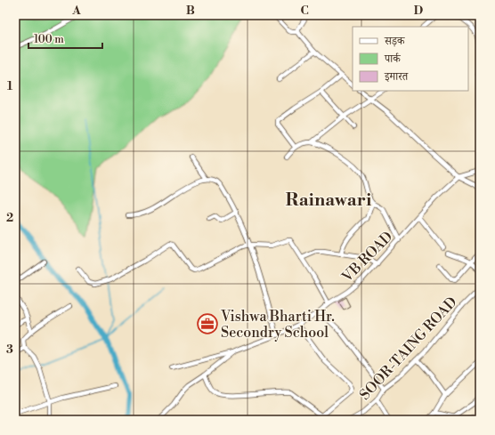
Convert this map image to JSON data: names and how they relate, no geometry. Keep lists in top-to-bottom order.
{
  "streets": {
    "street": ["VB ROAD", "SOOR-TAING ROAD"]
  },
  "districts": ["Rainawari"],
  "places": {
    "office": ["Vishwa Bharti Hr. Secondry School"]
  },
  "legend": ["सड़क", "पार्क", "इमारत"],
  "scale_bar": "100 m",
  "grid": {
    "columns": [
      "A",
      "B",
      "C",
      "D"
    ],
    "rows": ["1", "2", "3"]
  }
}
